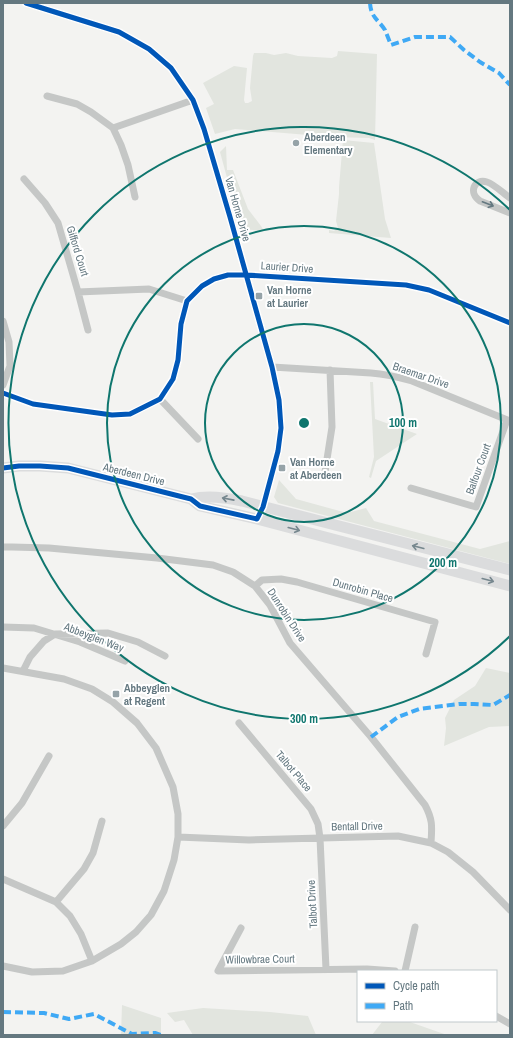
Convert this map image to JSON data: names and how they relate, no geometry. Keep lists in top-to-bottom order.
{
  "streets": {
    "main road": ["Aberdeen Drive"],
    "street": [
      "Van Horne Drive",
      "Gifford Court",
      "Laurier Drive",
      "Braemar Drive",
      "Balfour Court",
      "Dunrobin Place",
      "Dunrobin Drive",
      "Abbeyglen Way",
      "Talbot Place",
      "Bentall Drive",
      "Talbot Drive",
      "Willowbrae Court"
    ]
  },
  "crossings": [
    ["Van Horne Drive", "Laurier Drive"],
    ["Van Horne Drive", "Braemar Drive"],
    ["Van Horne Drive", "Aberdeen Drive"],
    ["Gifford Court", "Laurier Drive"],
    ["Braemar Drive", "Balfour Court"],
    ["Dunrobin Place", "Dunrobin Drive"],
    ["Dunrobin Drive", "Bentall Drive"],
    ["Talbot Place", "Bentall Drive"],
    ["Talbot Place", "Talbot Drive"],
    ["Bentall Drive", "Talbot Drive"],
    ["Talbot Drive", "Willowbrae Court"]
  ],
  "places": {
    "other": ["Aberdeen Elementary"],
    "transit": ["Van Horne at Laurier", "Van Horne at Aberdeen", "Abbeyglen at Regent"]
  },
  "legend": ["Cycle path", "Path"],
  "rings": ["100 m", "200 m", "300 m"]
}
